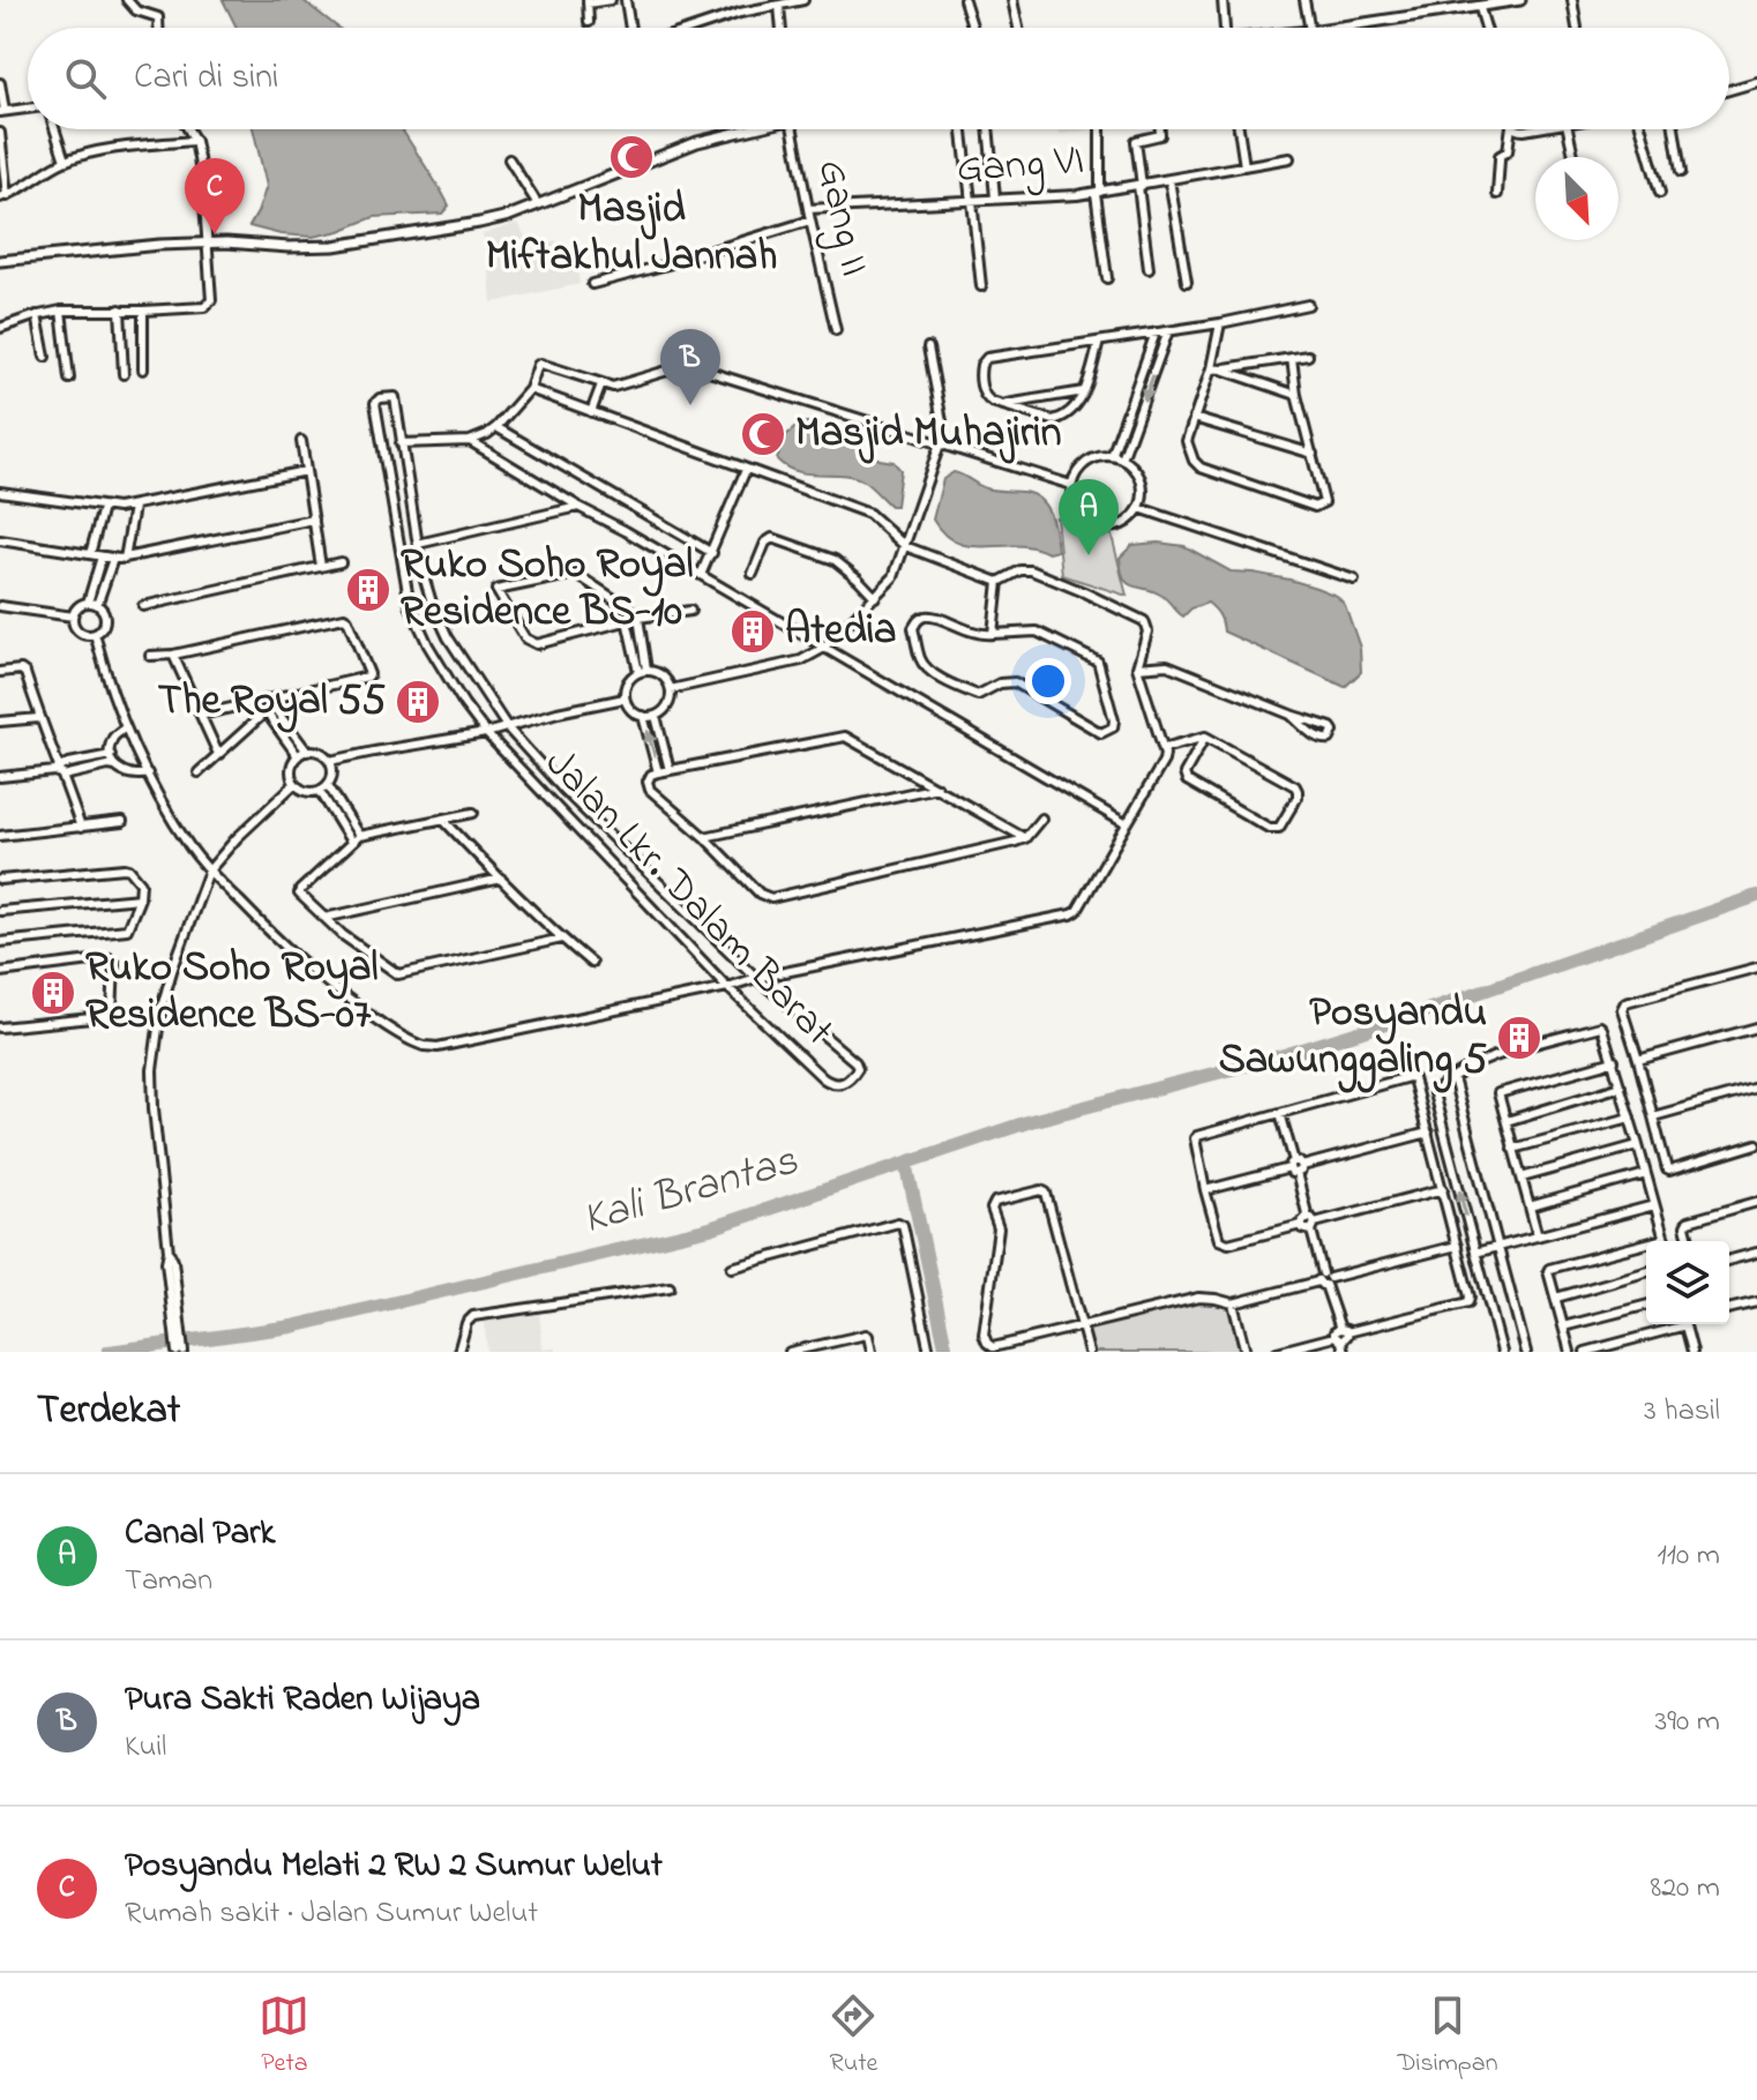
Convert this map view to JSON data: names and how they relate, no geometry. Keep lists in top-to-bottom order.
{
  "streets": {
    "street": ["Gang VI", "Gang II", "Jalan Lkr. Dalam Barat"]
  },
  "crossings": [
    ["Gang VI", "Gang II"]
  ],
  "water": ["Kali Brantas"],
  "places": {
    "mosque": ["Masjid Miftakhul Jannah", "Masjid Muhajirin"],
    "building": [
      "Ruko Soho Royal Residence BS-10",
      "Atedia",
      "The Royal 55",
      "Ruko Soho Royal Residence BS-07",
      "Posyandu Sawunggaling 5"
    ]
  },
  "north": "bottom right",
  "page": {
    "search": "Cari di sini",
    "pins": ["C", "B", "A"],
    "heading": ["Terdekat", "3 hasil"],
    "list": [
      {
        "mark": "A",
        "name": "Canal Park",
        "note": "Taman",
        "value": "110 m"
      },
      {
        "mark": "B",
        "name": "Pura Sakti Raden Wijaya",
        "note": "Kuil",
        "value": "390 m"
      },
      {
        "mark": "C",
        "name": "Posyandu Melati 2 RW 2 Sumur Welut",
        "note": "Rumah sakit · Jalan Sumur Welut",
        "value": "820 m"
      }
    ],
    "nav": ["Peta", "Rute", "Disimpan"]
  }
}
